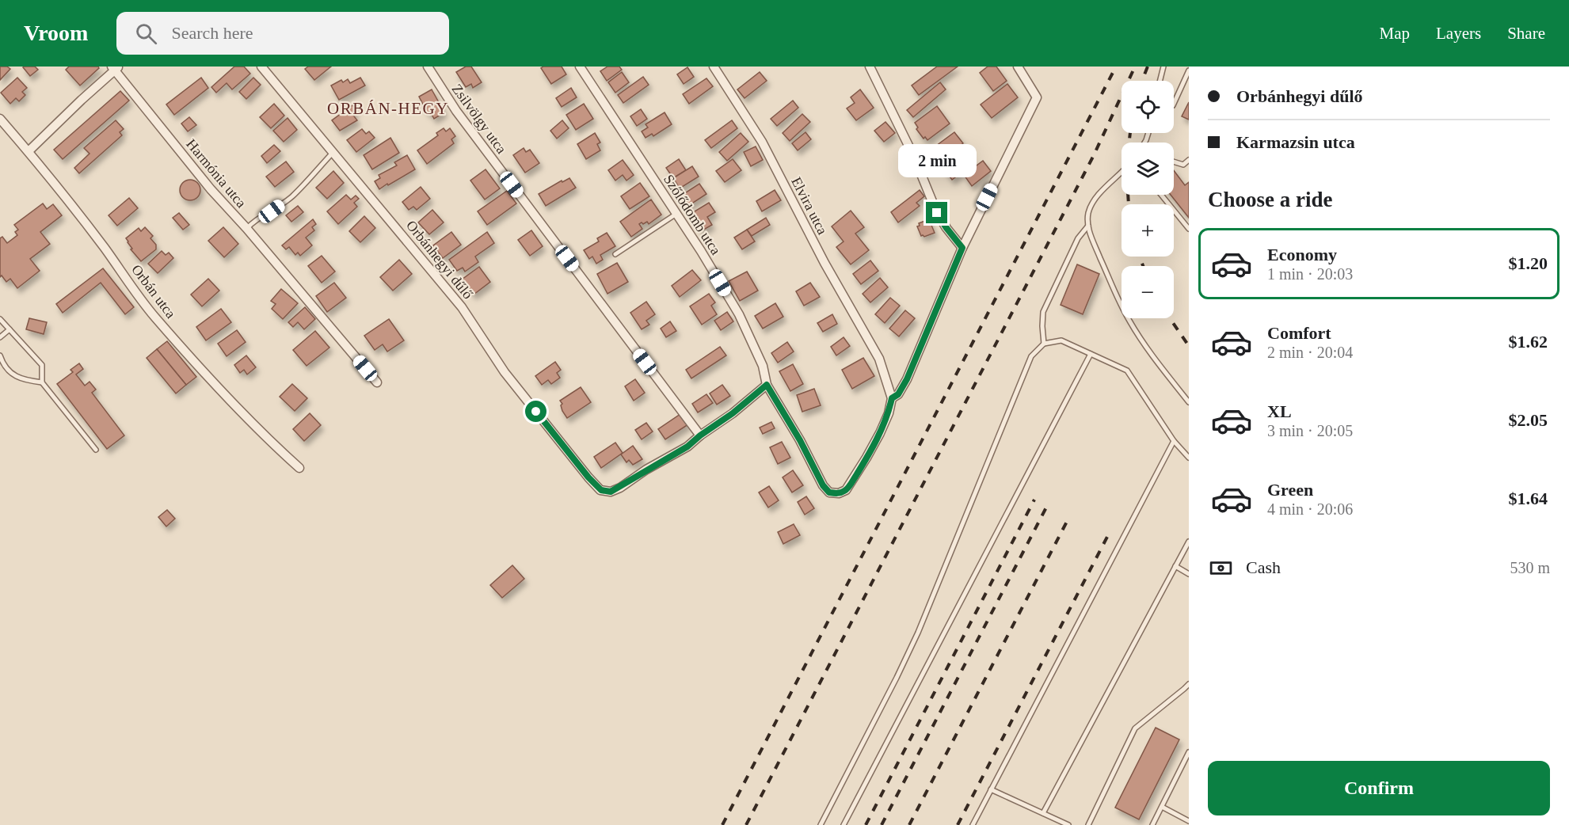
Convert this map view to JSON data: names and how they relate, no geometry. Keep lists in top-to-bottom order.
{
  "streets": {
    "street": [
      "Zsilvölgy utca",
      "Harmónia utca",
      "Elvira utca",
      "Szőlődomb utca",
      "Orbánhegyi dűlő",
      "Orbán utca"
    ]
  },
  "crossings": [
    ["Zsilvölgy utca", "Orbánhegyi dűlő"],
    ["Elvira utca", "Szőlődomb utca"]
  ],
  "districts": ["ORBÁN-HEGY"],
  "page": {
    "header": "Vroom",
    "search": "Search here",
    "nav": ["Map", "Layers", "Share"],
    "banner": ["Orbánhegyi dűlő", "Karmazsin utca"],
    "map_buttons": ["+", "−"],
    "bubble": "2 min",
    "heading": "Choose a ride",
    "list": [
      {
        "name": "Economy",
        "note": "1 min · 20:03",
        "value": "$1.20"
      },
      {
        "name": "Comfort",
        "note": "2 min · 20:04",
        "value": "$1.62"
      },
      {
        "name": "XL",
        "note": "3 min · 20:05",
        "value": "$2.05"
      },
      {
        "name": "Green",
        "note": "4 min · 20:06",
        "value": "$1.64"
      }
    ],
    "pay": ["Cash", "530 m"],
    "buttons": "Confirm"
  }
}
